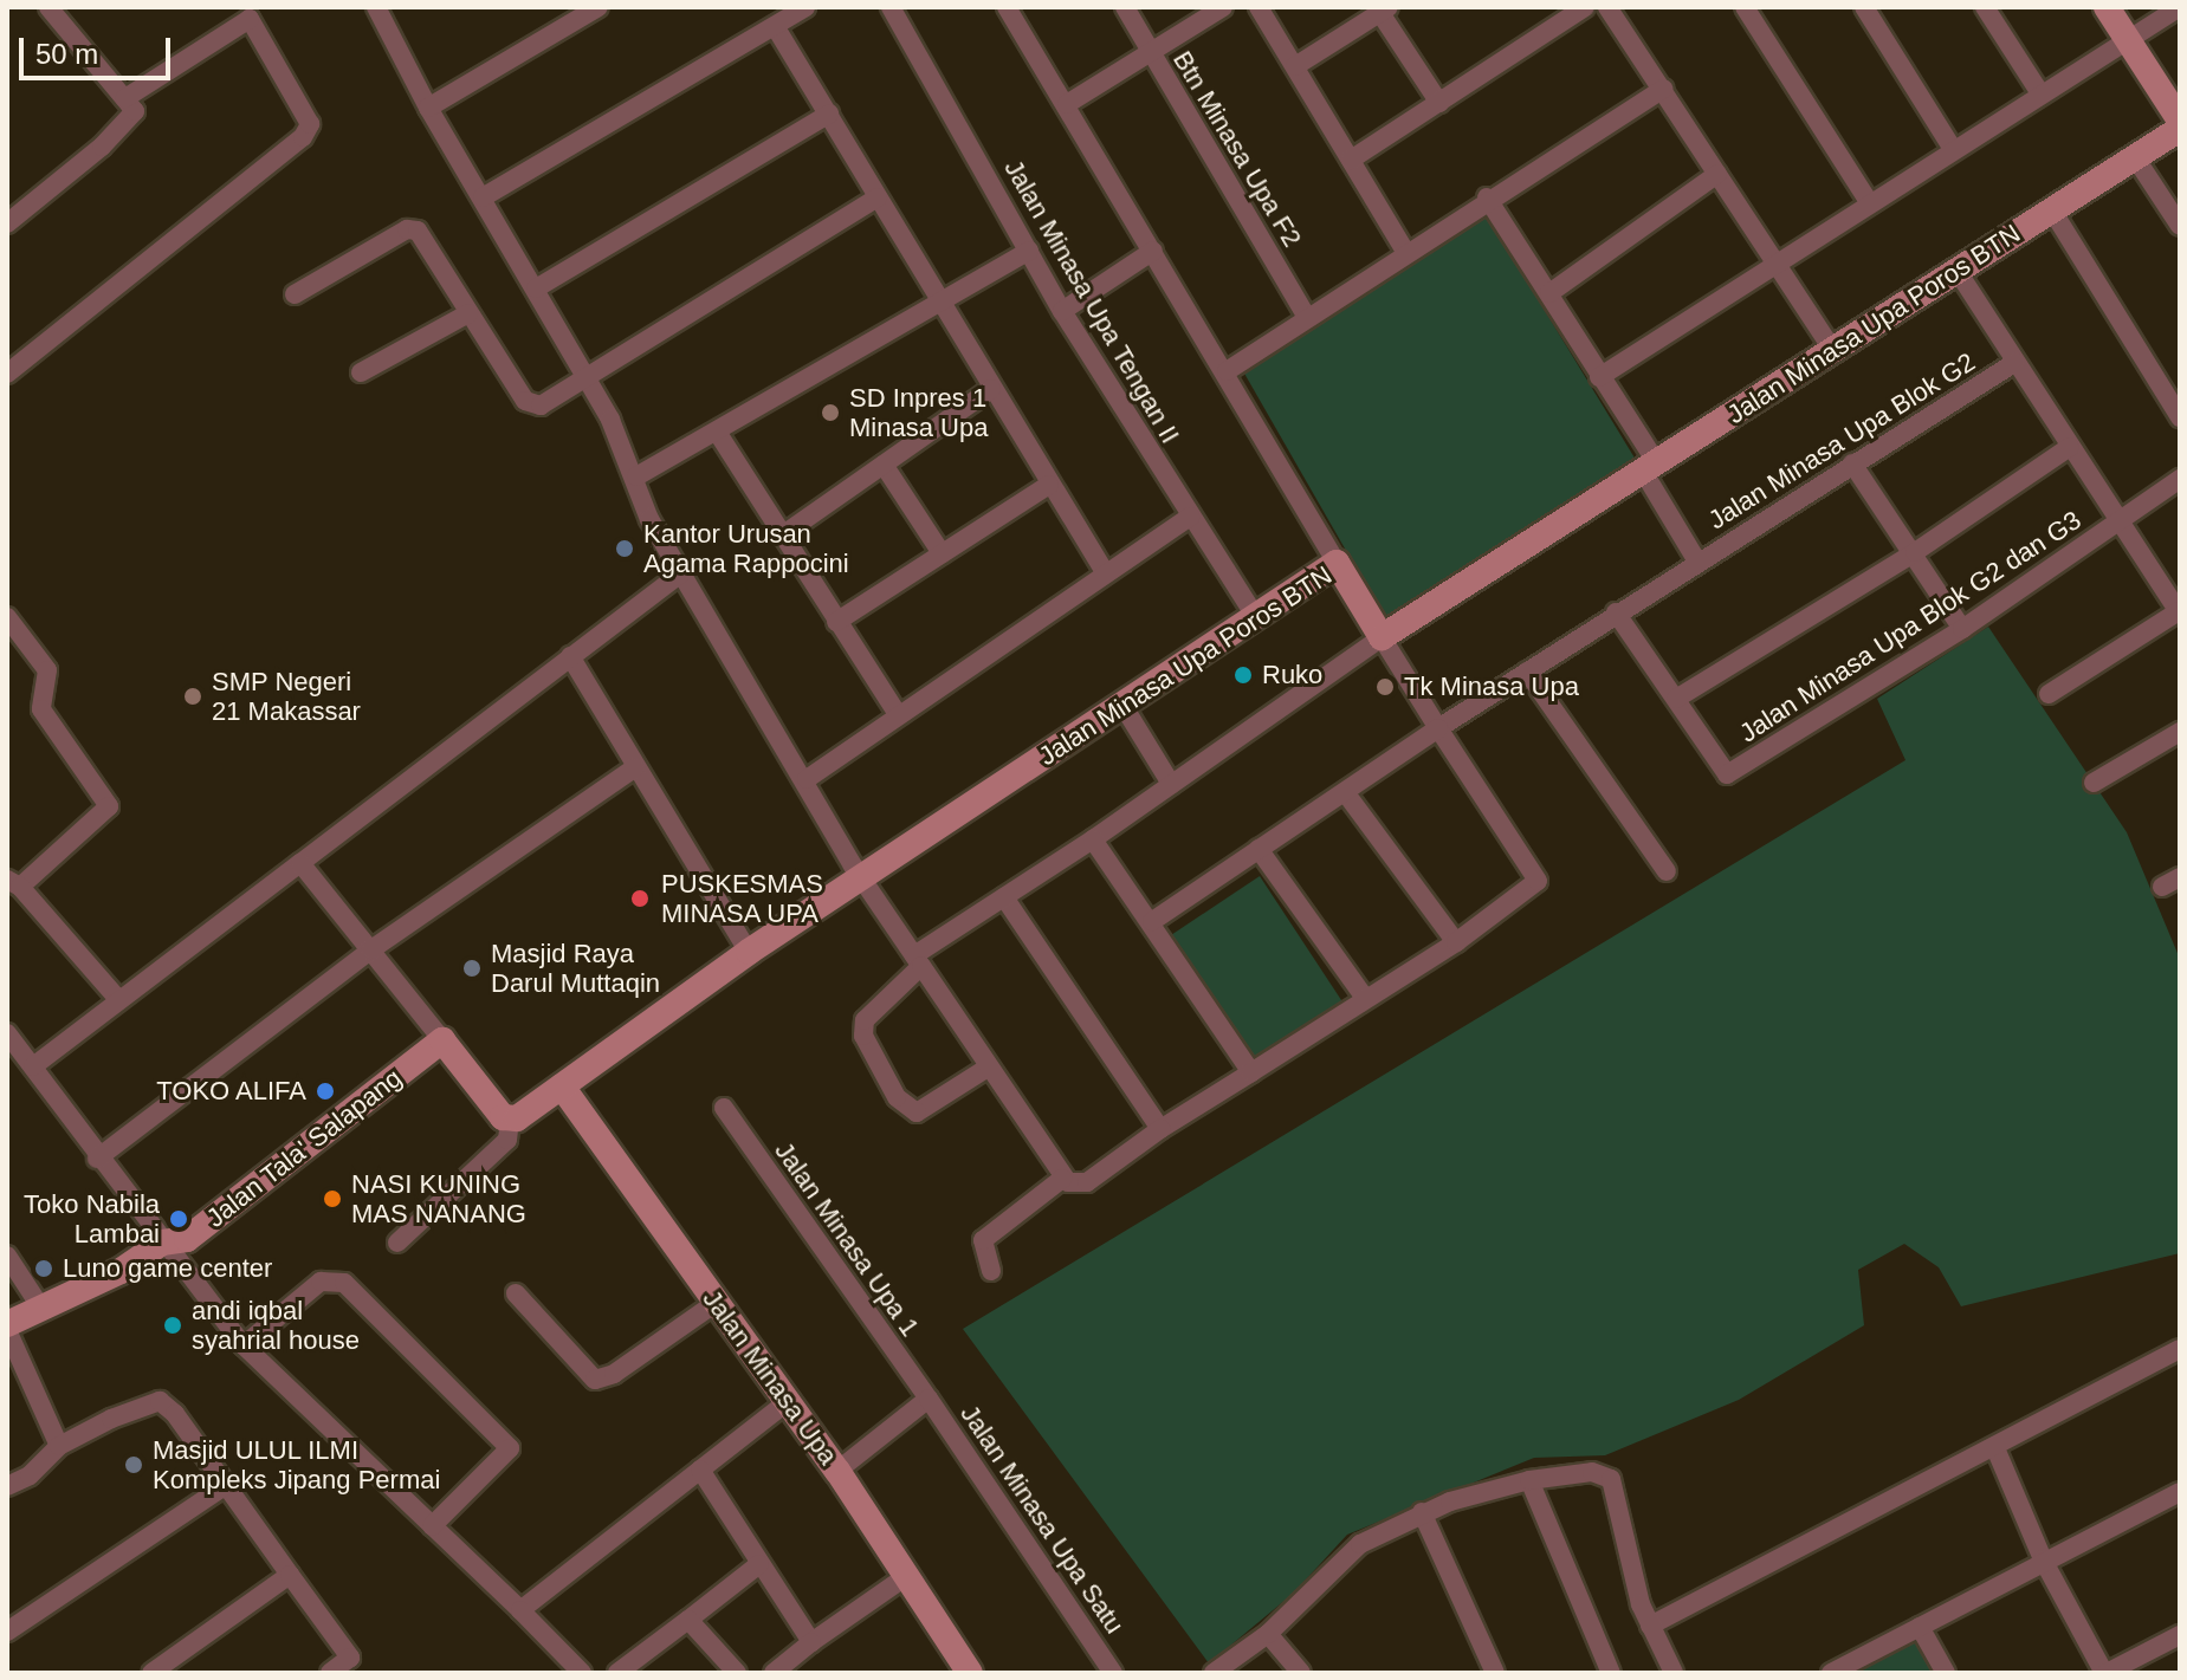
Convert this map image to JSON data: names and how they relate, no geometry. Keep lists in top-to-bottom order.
{
  "streets": {
    "street": [
      "Btn Minasa Upa F2",
      "Jalan Minasa Upa Tengan II",
      "Jalan Minasa Upa Poros BTN",
      "Jalan Minasa Upa Blok G2",
      "Jalan Minasa Upa Blok G2 dan G3",
      "Jalan Tala' Salapang",
      "Jalan Minasa Upa 1",
      "Jalan Minasa Upa",
      "Jalan Minasa Upa Satu"
    ]
  },
  "crossings": [
    ["Jalan Minasa Upa Tengan II", "Jalan Minasa Upa Poros BTN"],
    ["Jalan Minasa Upa Poros BTN", "Jalan Minasa Upa Blok G2"],
    ["Jalan Minasa Upa Poros BTN", "Jalan Minasa Upa"],
    ["Jalan Minasa Upa Blok G2", "Jalan Minasa Upa Blok G2 dan G3"],
    ["Jalan Minasa Upa 1", "Jalan Minasa Upa Satu"],
    ["Jalan Minasa Upa", "Jalan Minasa Upa Satu"]
  ],
  "places": [
    "SD Inpres 1 Minasa Upa",
    "Kantor Urusan Agama Rappocini",
    "Ruko",
    "Tk Minasa Upa",
    "SMP Negeri 21 Makassar",
    "PUSKESMAS MINASA UPA",
    "Masjid Raya Darul Muttaqin",
    "TOKO ALIFA",
    "NASI KUNING MAS NANANG",
    "Toko Nabila Lambai",
    "Luno game center",
    "andi iqbal syahrial house",
    "Masjid ULUL ILMI Kompleks Jipang Permai"
  ],
  "scale_bar": "50 m"
}
